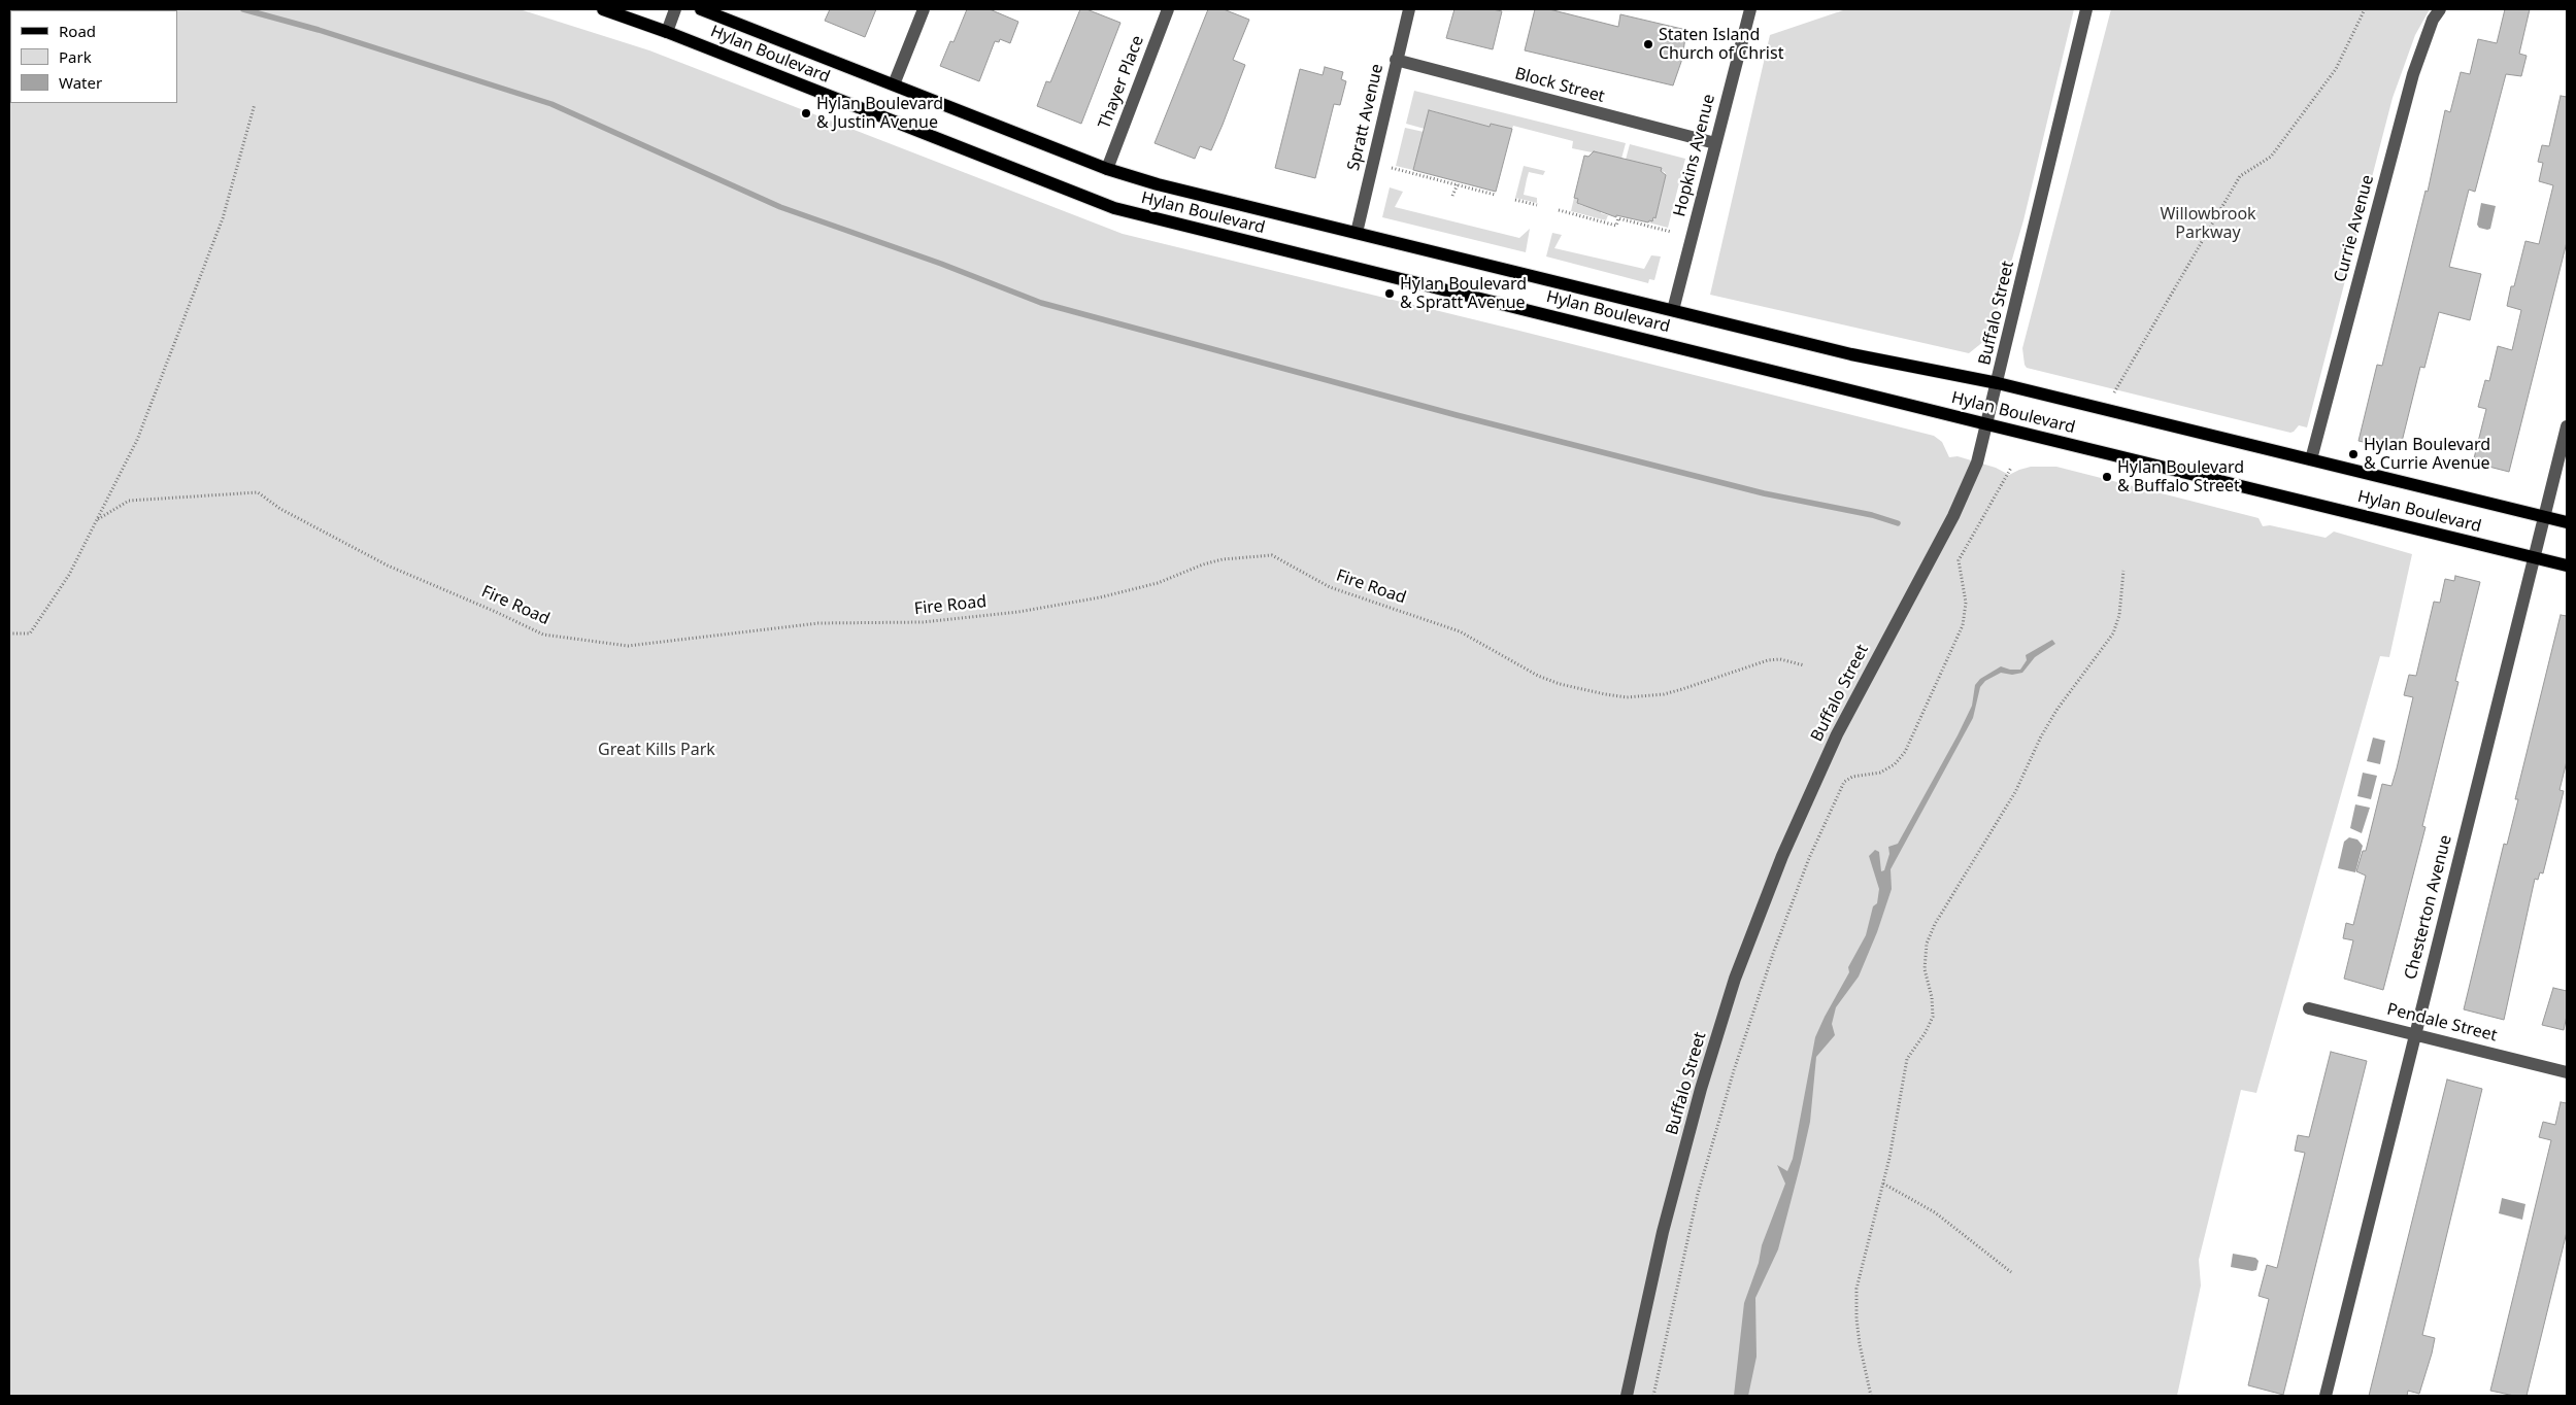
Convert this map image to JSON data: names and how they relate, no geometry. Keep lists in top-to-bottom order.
{
  "streets": {
    "main road": ["Hylan Boulevard"],
    "street": [
      "Thayer Place",
      "Block Street",
      "Spratt Avenue",
      "Hopkins Avenue",
      "Currie Avenue",
      "Buffalo Street",
      "Chesterton Avenue",
      "Pendale Street"
    ],
    "path": ["Fire Road"]
  },
  "crossings": [
    ["Hylan Boulevard", "Thayer Place"],
    ["Hylan Boulevard", "Spratt Avenue"],
    ["Hylan Boulevard", "Hopkins Avenue"],
    ["Hylan Boulevard", "Currie Avenue"],
    ["Hylan Boulevard", "Buffalo Street"],
    ["Hylan Boulevard", "Chesterton Avenue"],
    ["Block Street", "Spratt Avenue"],
    ["Block Street", "Hopkins Avenue"],
    ["Chesterton Avenue", "Pendale Street"]
  ],
  "parks": ["Willowbrook Parkway", "Great Kills Park"],
  "places": [
    "Staten Island Church of Christ",
    "Hylan Boulevard & Justin Avenue",
    "Hylan Boulevard & Spratt Avenue",
    "Hylan Boulevard & Currie Avenue",
    "Hylan Boulevard & Buffalo Street"
  ],
  "legend": ["Road", "Park", "Water"]
}
